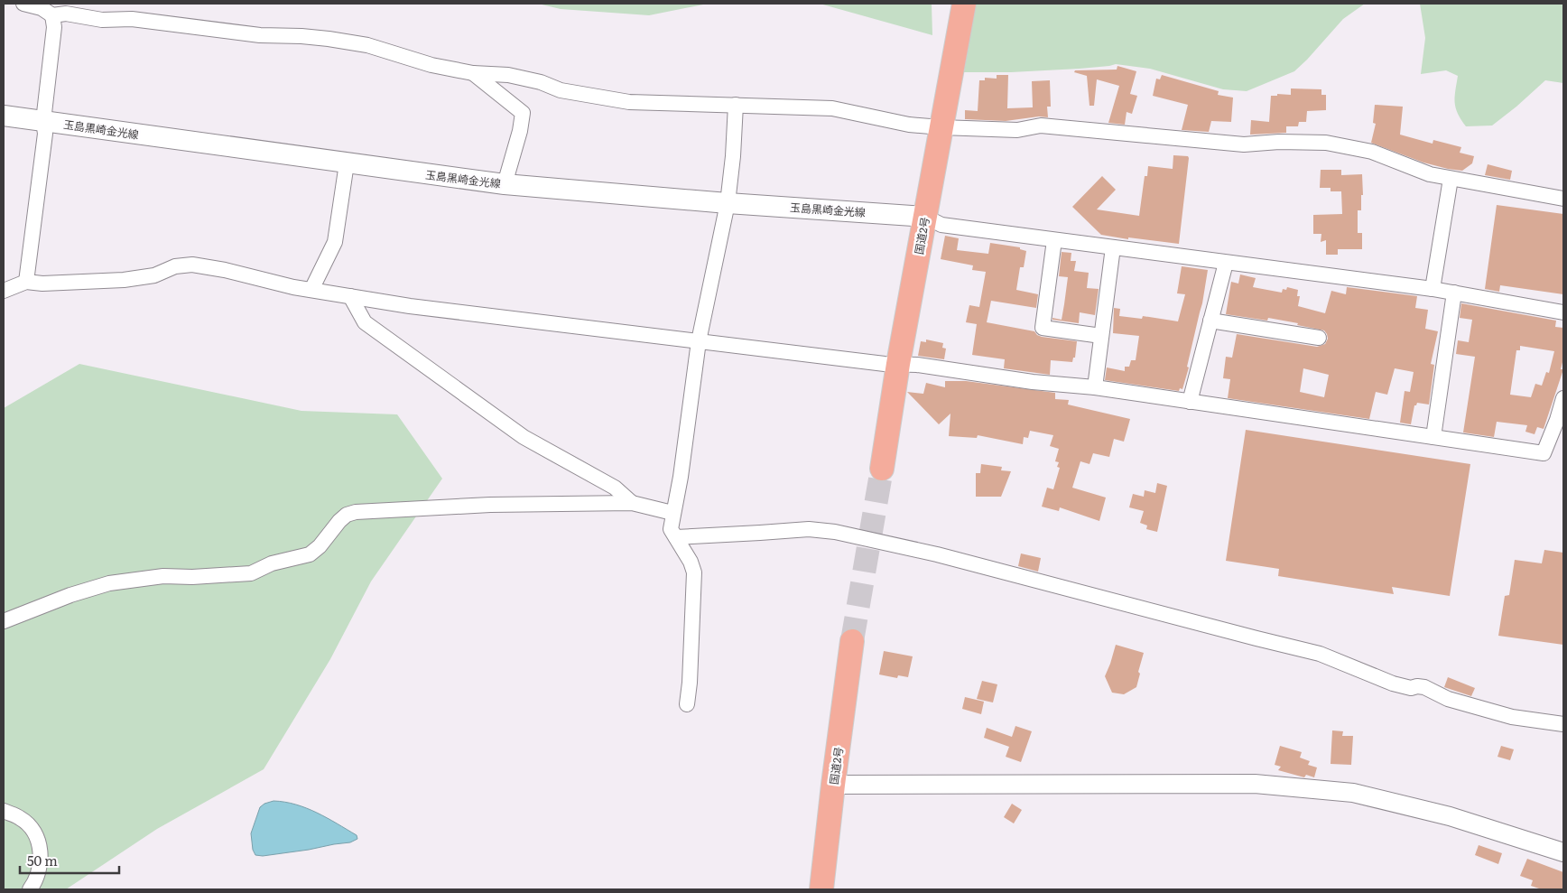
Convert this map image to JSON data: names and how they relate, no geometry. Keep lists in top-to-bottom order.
{
  "streets": {
    "highway": ["国道2号"],
    "main road": ["玉島黒崎金光線"]
  },
  "crossings": [
    ["玉島黒崎金光線", "国道2号"]
  ],
  "scale_bar": "50 m"
}
